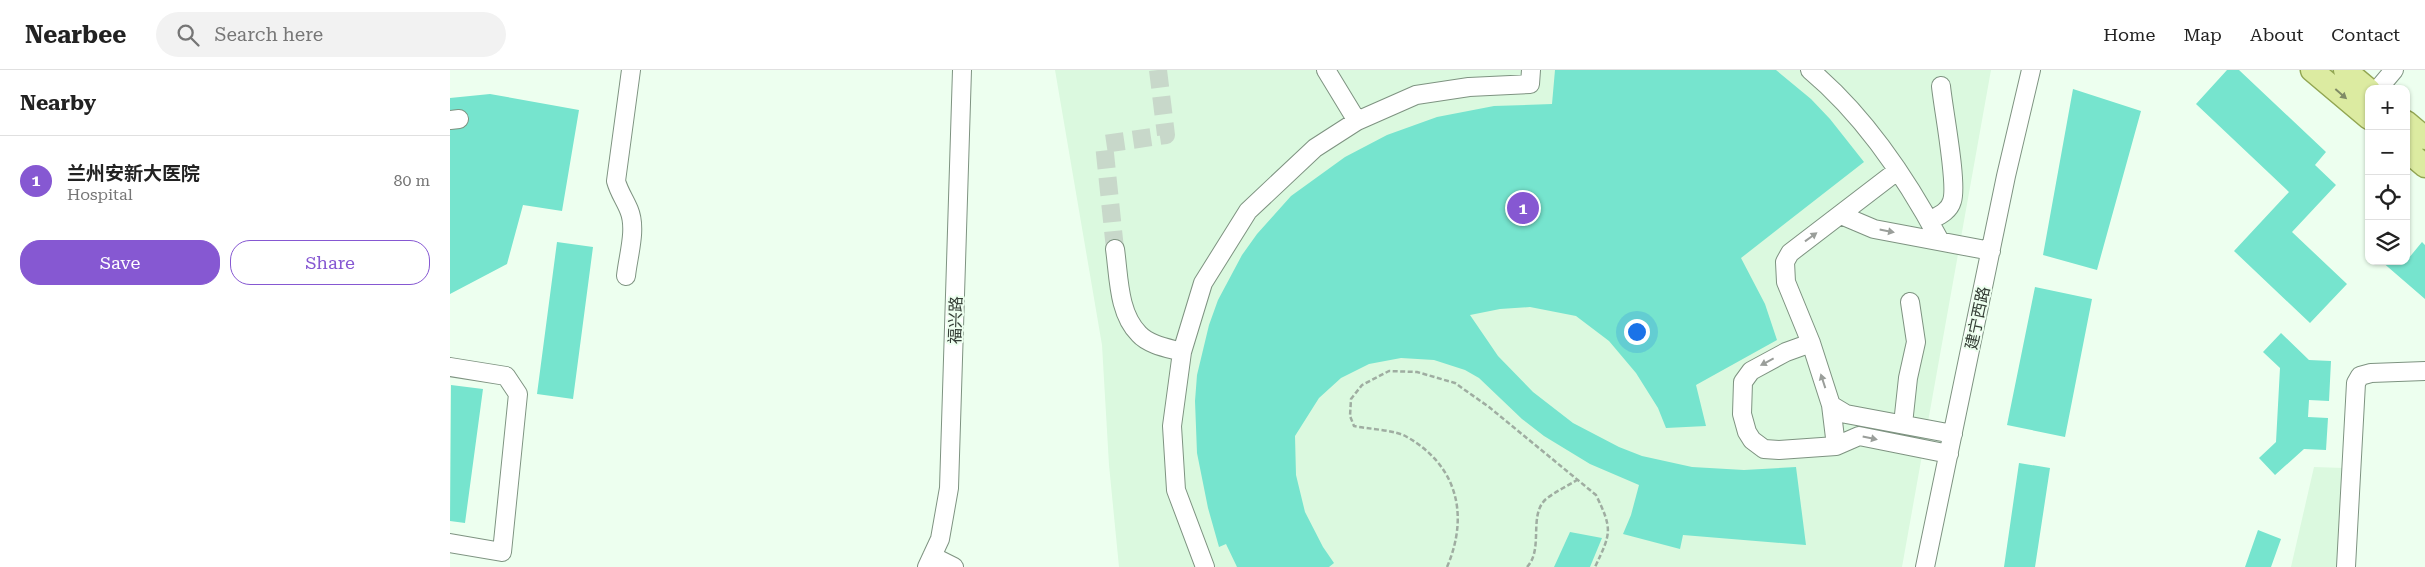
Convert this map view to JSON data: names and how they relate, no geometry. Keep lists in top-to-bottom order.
{
  "streets": {
    "street": ["建宁西路", "福兴路"]
  },
  "page": {
    "header": "Nearbee",
    "search": "Search here",
    "nav": [
      "Home",
      "Map",
      "About",
      "Contact"
    ],
    "heading": "Nearby",
    "map_buttons": ["+", "−"],
    "list": [
      {
        "mark": "1",
        "name": "兰州安新大医院",
        "note": "Hospital",
        "value": "80 m"
      }
    ],
    "pins": "1",
    "buttons": ["Save", "Share"]
  }
}
